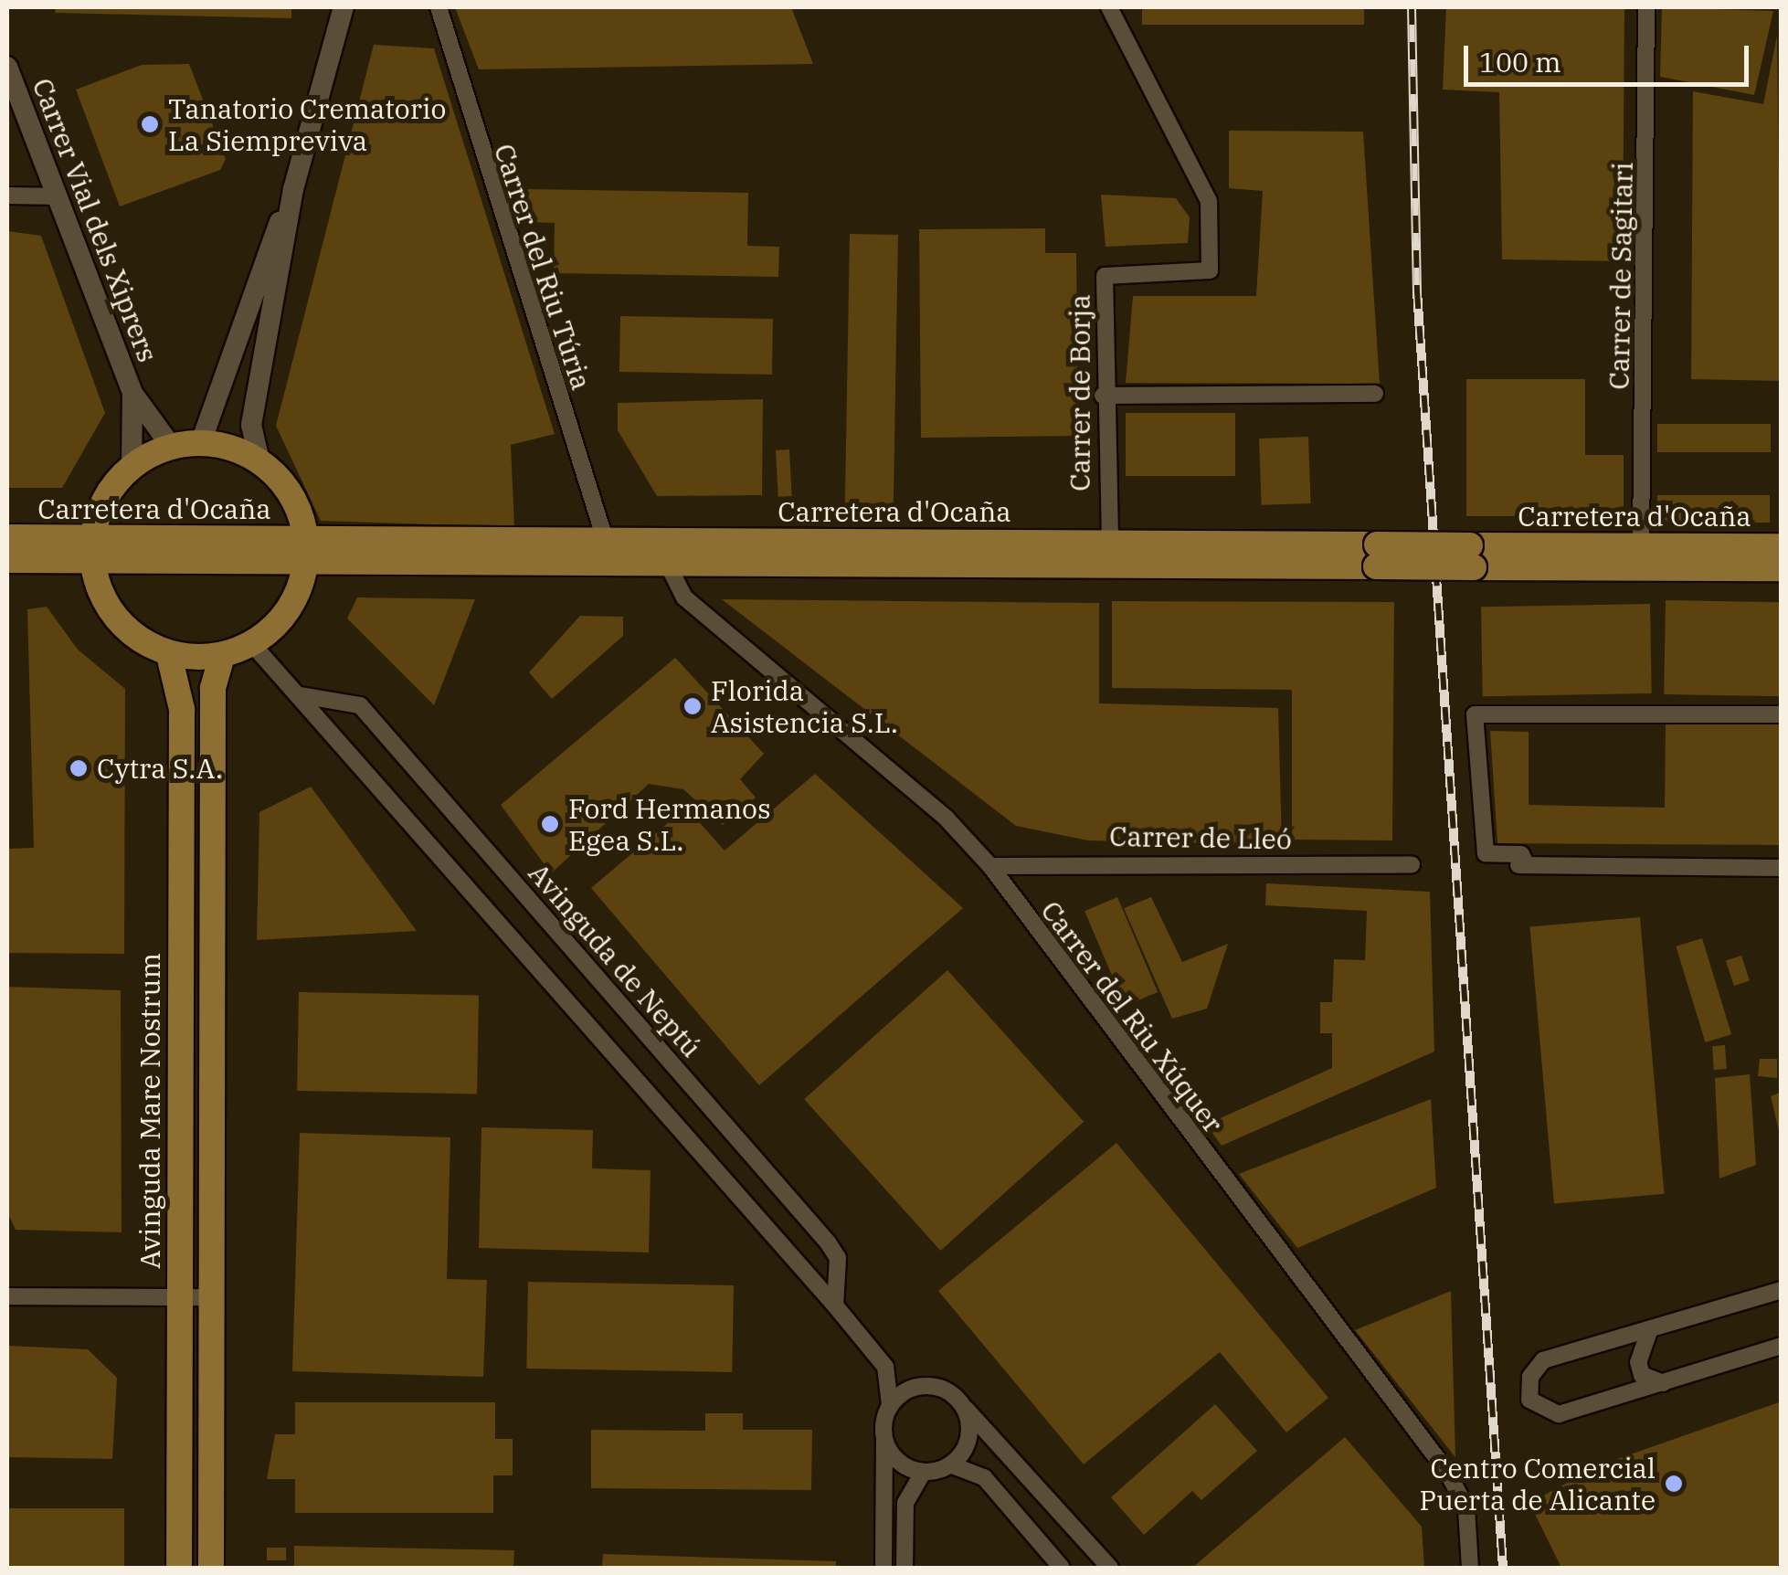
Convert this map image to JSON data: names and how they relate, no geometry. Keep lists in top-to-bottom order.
{
  "streets": {
    "main road": ["Carretera d'Ocaña", "Avinguda Mare Nostrum"],
    "street": [
      "Carrer Vial dels Xiprers",
      "Carrer del Riu Túria",
      "Carrer de Sagitari",
      "Carrer de Borja",
      "Carrer de Lleó",
      "Avinguda de Neptú",
      "Carrer del Riu Xúquer"
    ]
  },
  "crossings": [
    ["Carrer del Riu Túria", "Carretera d'Ocaña"],
    ["Carrer de Sagitari", "Carretera d'Ocaña"],
    ["Carrer de Borja", "Carretera d'Ocaña"],
    ["Carretera d'Ocaña", "Carrer del Riu Xúquer"],
    ["Carrer de Lleó", "Carrer del Riu Xúquer"]
  ],
  "places": [
    "Tanatorio Crematorio La Siempreviva",
    "Florida Asistencia S.L.",
    "Cytra S.A.",
    "Ford Hermanos Egea S.L.",
    "Centro Comercial Puerta de Alicante"
  ],
  "scale_bar": "100 m"
}
